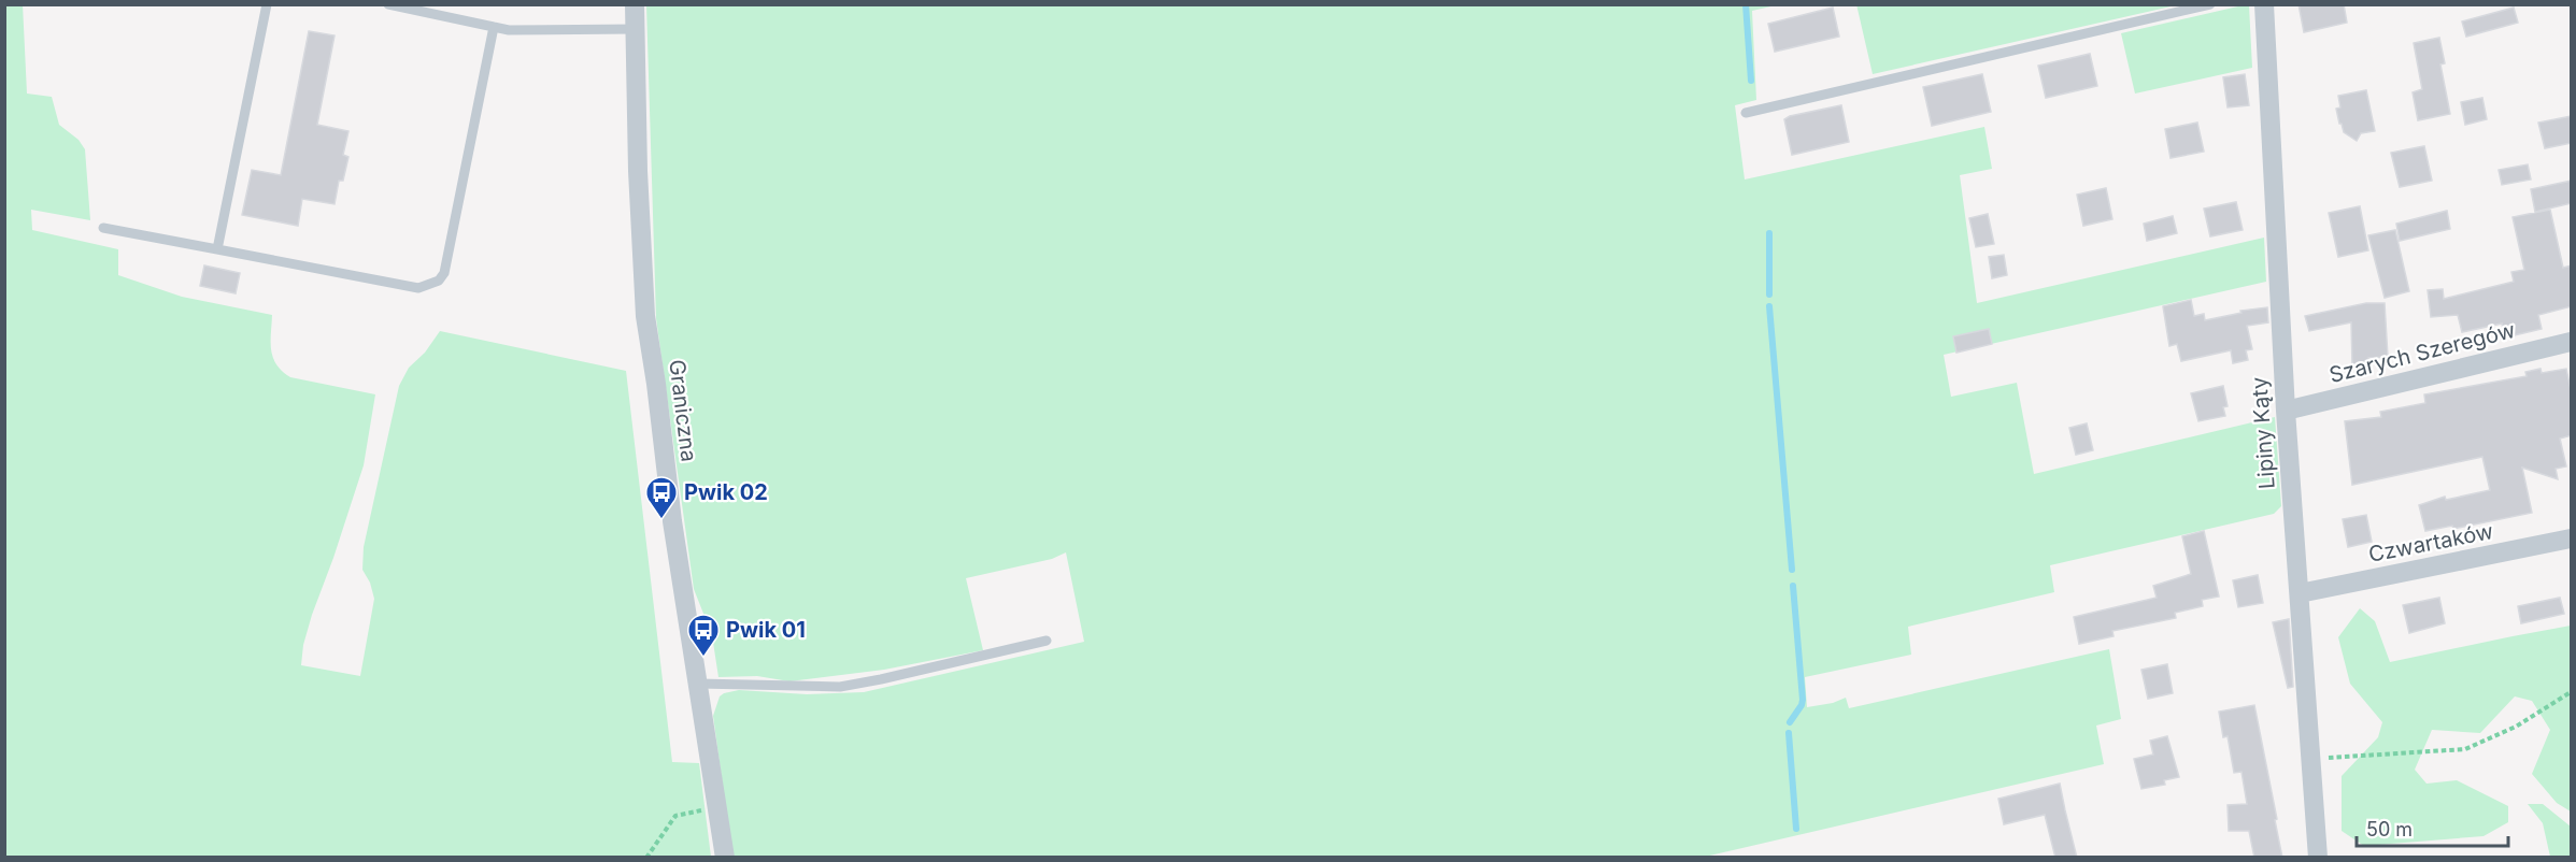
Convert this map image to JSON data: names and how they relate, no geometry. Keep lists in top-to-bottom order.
{
  "streets": {
    "street": [
      "Szarych Szeregów",
      "Graniczna",
      "Lipiny Kąty",
      "Czwartaków"
    ]
  },
  "crossings": [
    ["Szarych Szeregów", "Lipiny Kąty"],
    ["Lipiny Kąty", "Czwartaków"]
  ],
  "places": {
    "bus stop": ["Pwik 02", "Pwik 01"]
  },
  "scale_bar": "50 m"
}
